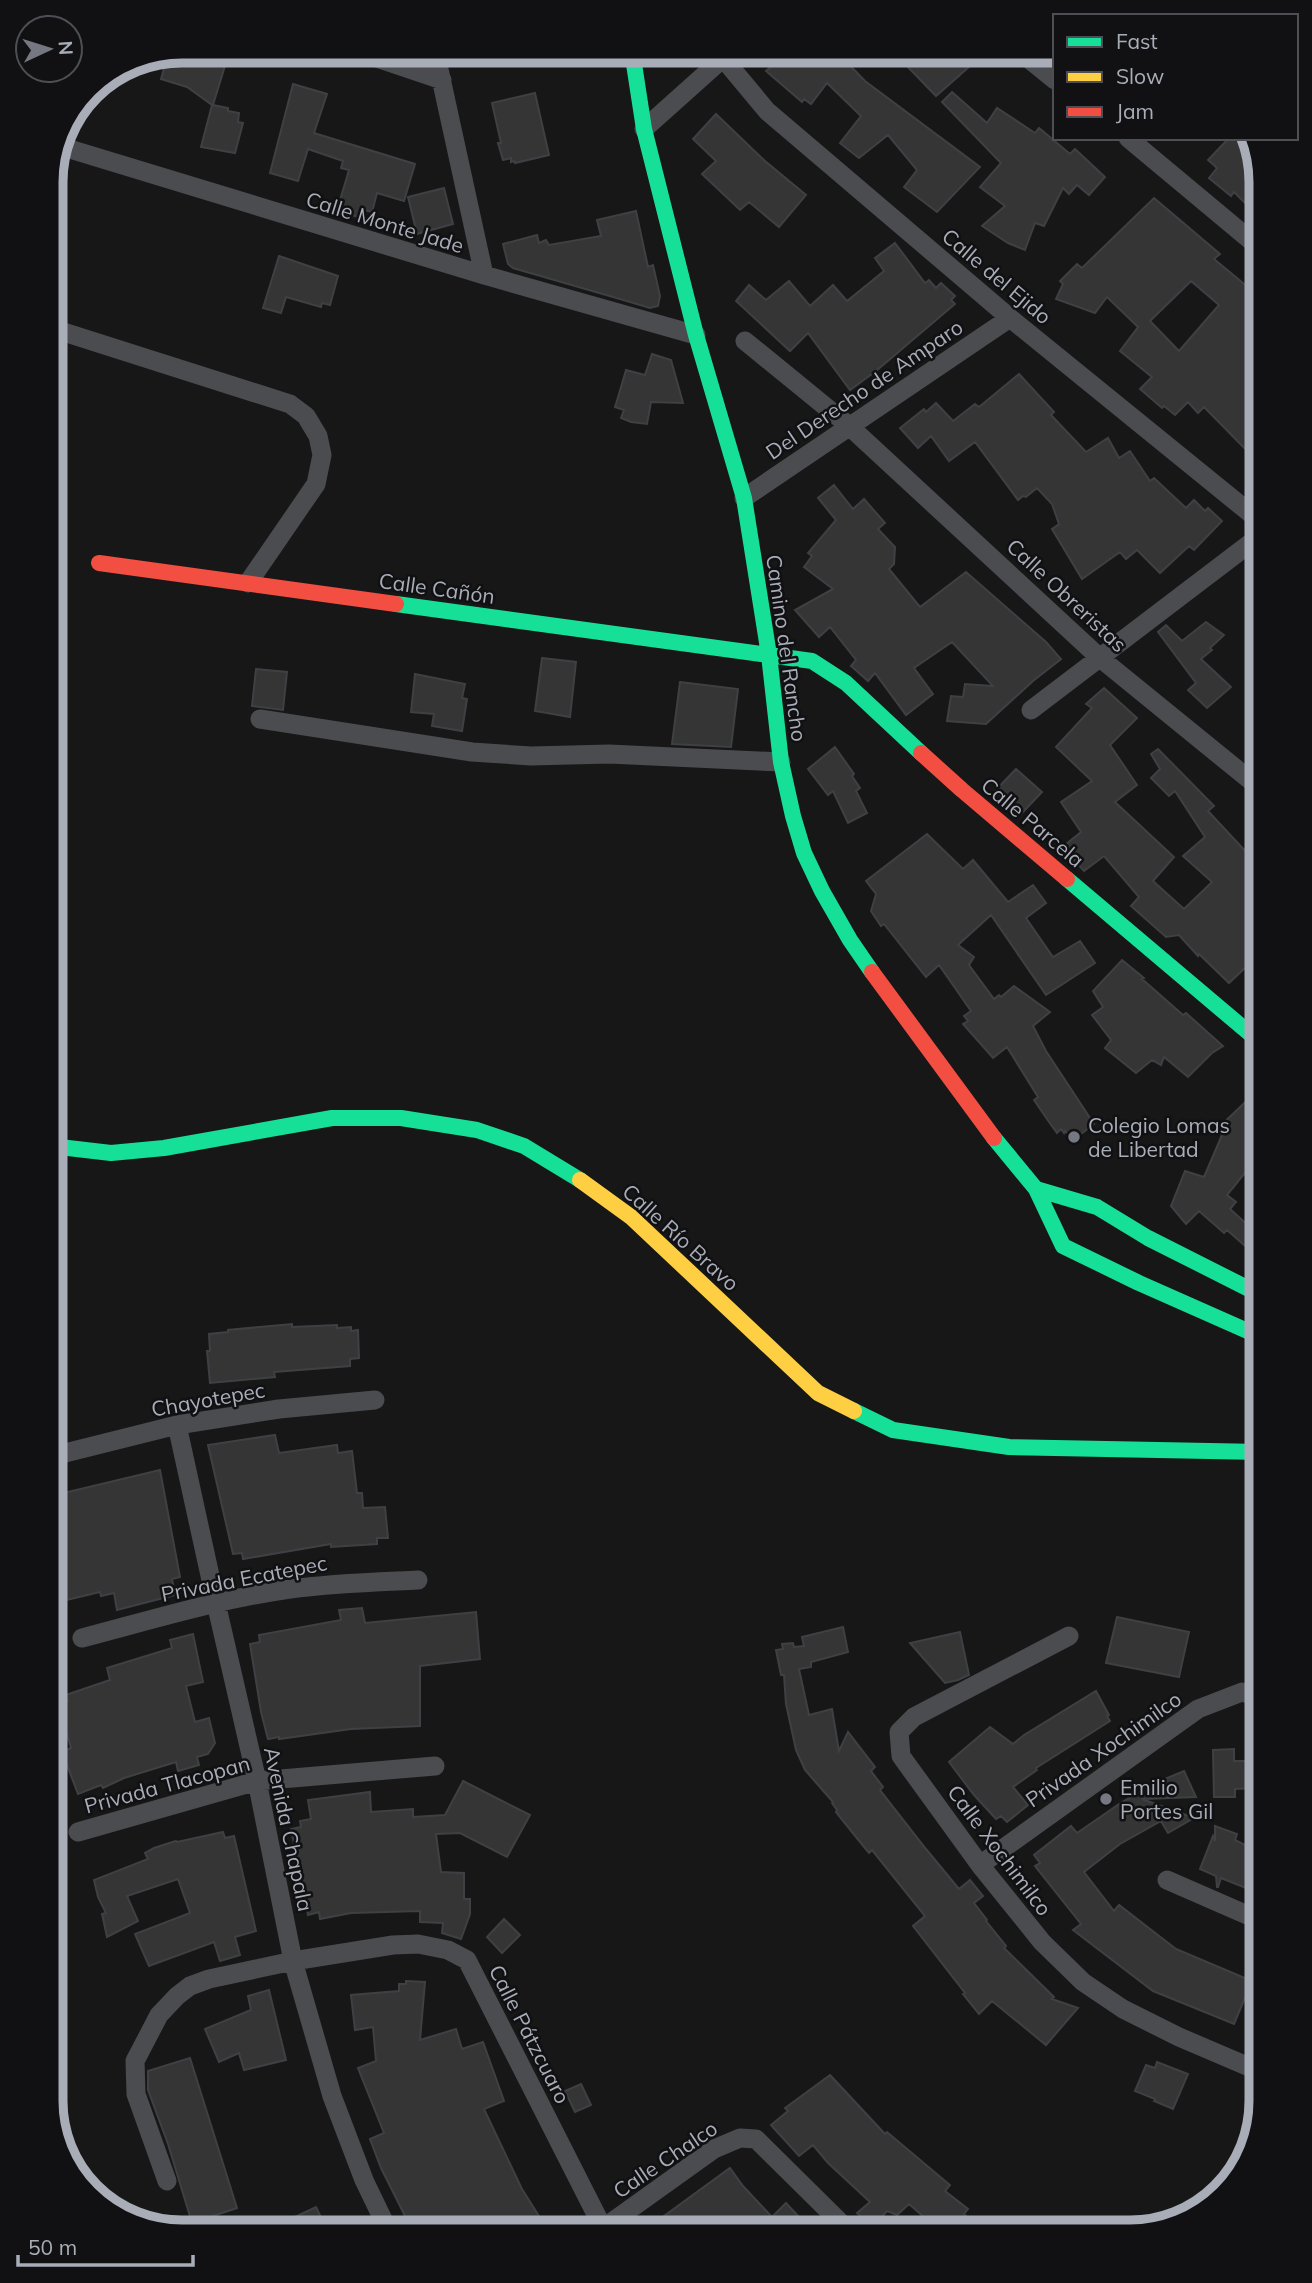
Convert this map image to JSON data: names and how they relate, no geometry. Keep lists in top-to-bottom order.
{
  "streets": {
    "street": [
      "Calle Monte Jade",
      "Calle del Ejido",
      "Del Derecho de Amparo",
      "Calle Cañón",
      "Calle Obreristas",
      "Camino del Rancho",
      "Calle Parcela",
      "Calle Río Bravo",
      "Chayotepec",
      "Privada Ecatepec",
      "Privada Xochimilco",
      "Privada Tlacopan",
      "Avenida Chapala",
      "Calle Xochimilco",
      "Calle Pátzcuaro",
      "Calle Chalco"
    ]
  },
  "crossings": [
    ["Calle Monte Jade", "Camino del Rancho"],
    ["Calle del Ejido", "Del Derecho de Amparo"],
    ["Del Derecho de Amparo", "Calle Obreristas"],
    ["Del Derecho de Amparo", "Camino del Rancho"],
    ["Calle Cañón", "Camino del Rancho"],
    ["Calle Cañón", "Calle Parcela"],
    ["Camino del Rancho", "Calle Parcela"],
    ["Chayotepec", "Avenida Chapala"],
    ["Privada Ecatepec", "Avenida Chapala"],
    ["Privada Xochimilco", "Calle Xochimilco"],
    ["Privada Tlacopan", "Avenida Chapala"],
    ["Avenida Chapala", "Calle Pátzcuaro"]
  ],
  "places": ["Colegio Lomas de Libertad", "Emilio Portes Gil"],
  "legend": ["Fast", "Slow", "Jam"],
  "scale_bar": "50 m",
  "north": "right"
}
